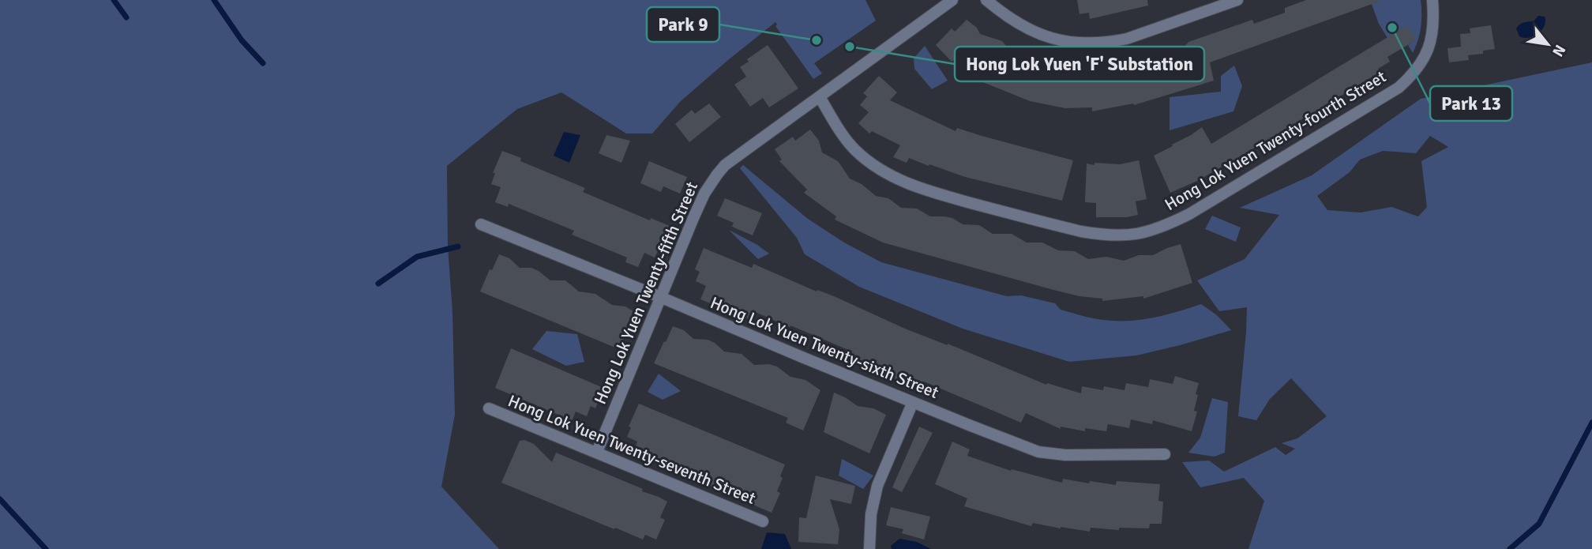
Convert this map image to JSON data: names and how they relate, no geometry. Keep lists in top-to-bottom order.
{
  "streets": {
    "street": [
      "Hong Lok Yuen Twenty-fourth Street",
      "Hong Lok Yuen Twenty-fifth Street",
      "Hong Lok Yuen Twenty-sixth Street",
      "Hong Lok Yuen Twenty-seventh Street"
    ]
  },
  "crossings": [
    ["Hong Lok Yuen Twenty-fourth Street", "Hong Lok Yuen Twenty-fifth Street"],
    ["Hong Lok Yuen Twenty-fifth Street", "Hong Lok Yuen Twenty-sixth Street"],
    ["Hong Lok Yuen Twenty-fifth Street", "Hong Lok Yuen Twenty-seventh Street"]
  ],
  "places": ["Park 13", "Park 9", "Hong Lok Yuen 'F' Substation"],
  "north": "bottom right"
}
